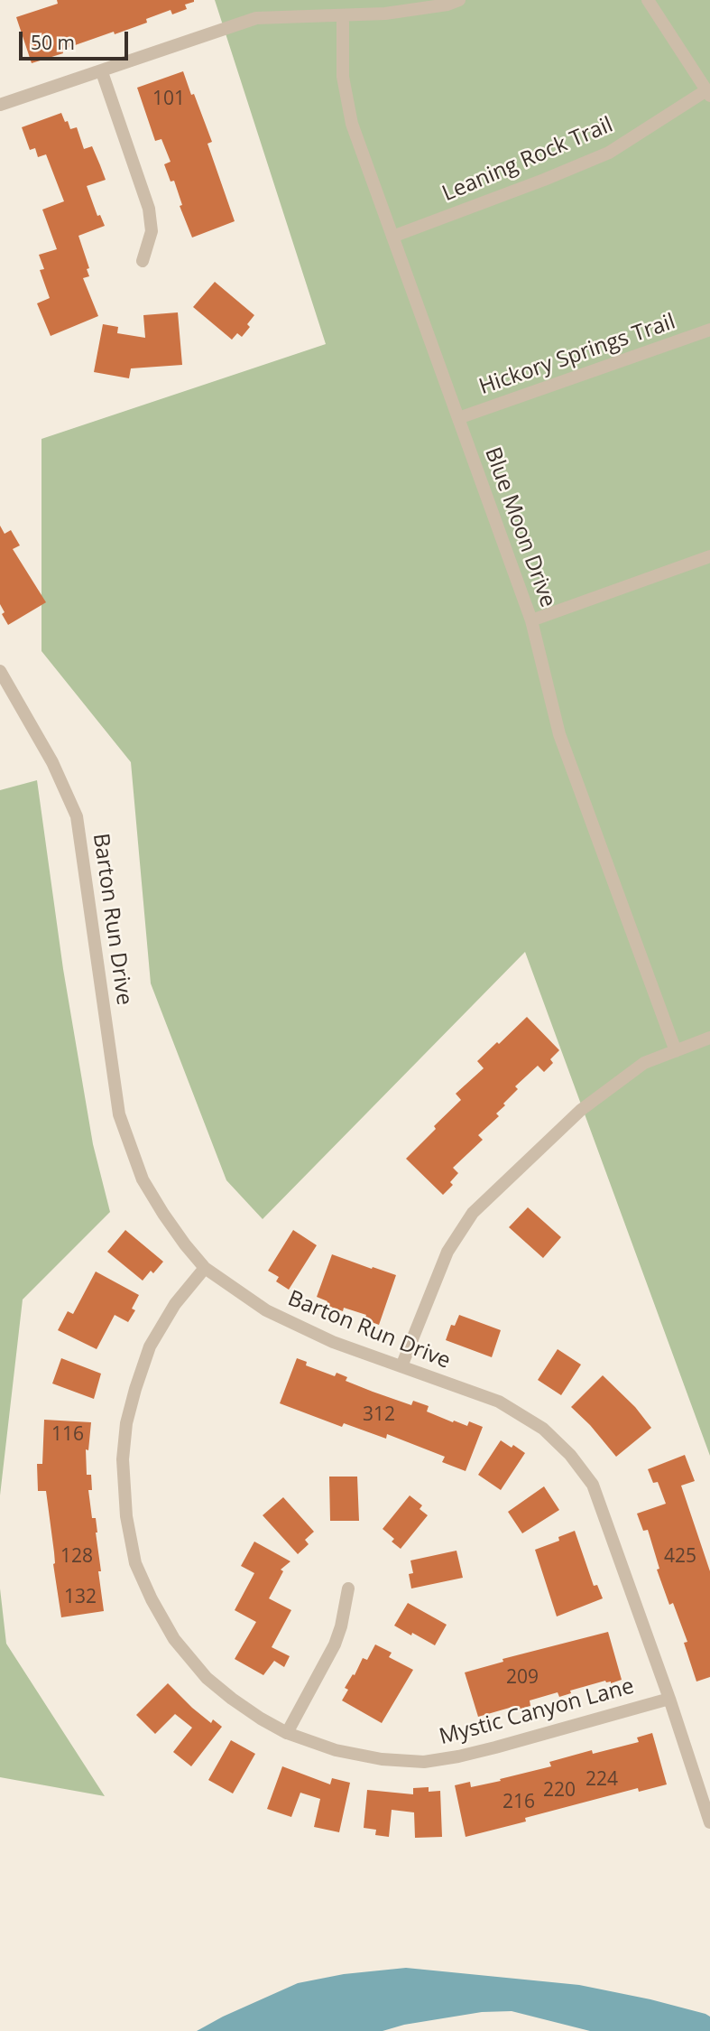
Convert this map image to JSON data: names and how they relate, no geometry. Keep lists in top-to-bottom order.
{
  "streets": {
    "street": [
      "Leaning Rock Trail",
      "Hickory Springs Trail",
      "Blue Moon Drive",
      "Barton Run Drive",
      "Mystic Canyon Lane"
    ]
  },
  "crossings": [
    ["Leaning Rock Trail", "Blue Moon Drive"],
    ["Hickory Springs Trail", "Blue Moon Drive"],
    ["Barton Run Drive", "Mystic Canyon Lane"]
  ],
  "house_numbers": [
    "101",
    "312",
    "116",
    "128",
    "425",
    "132",
    "209",
    "224",
    "220",
    "216"
  ],
  "scale_bar": "50 m"
}
